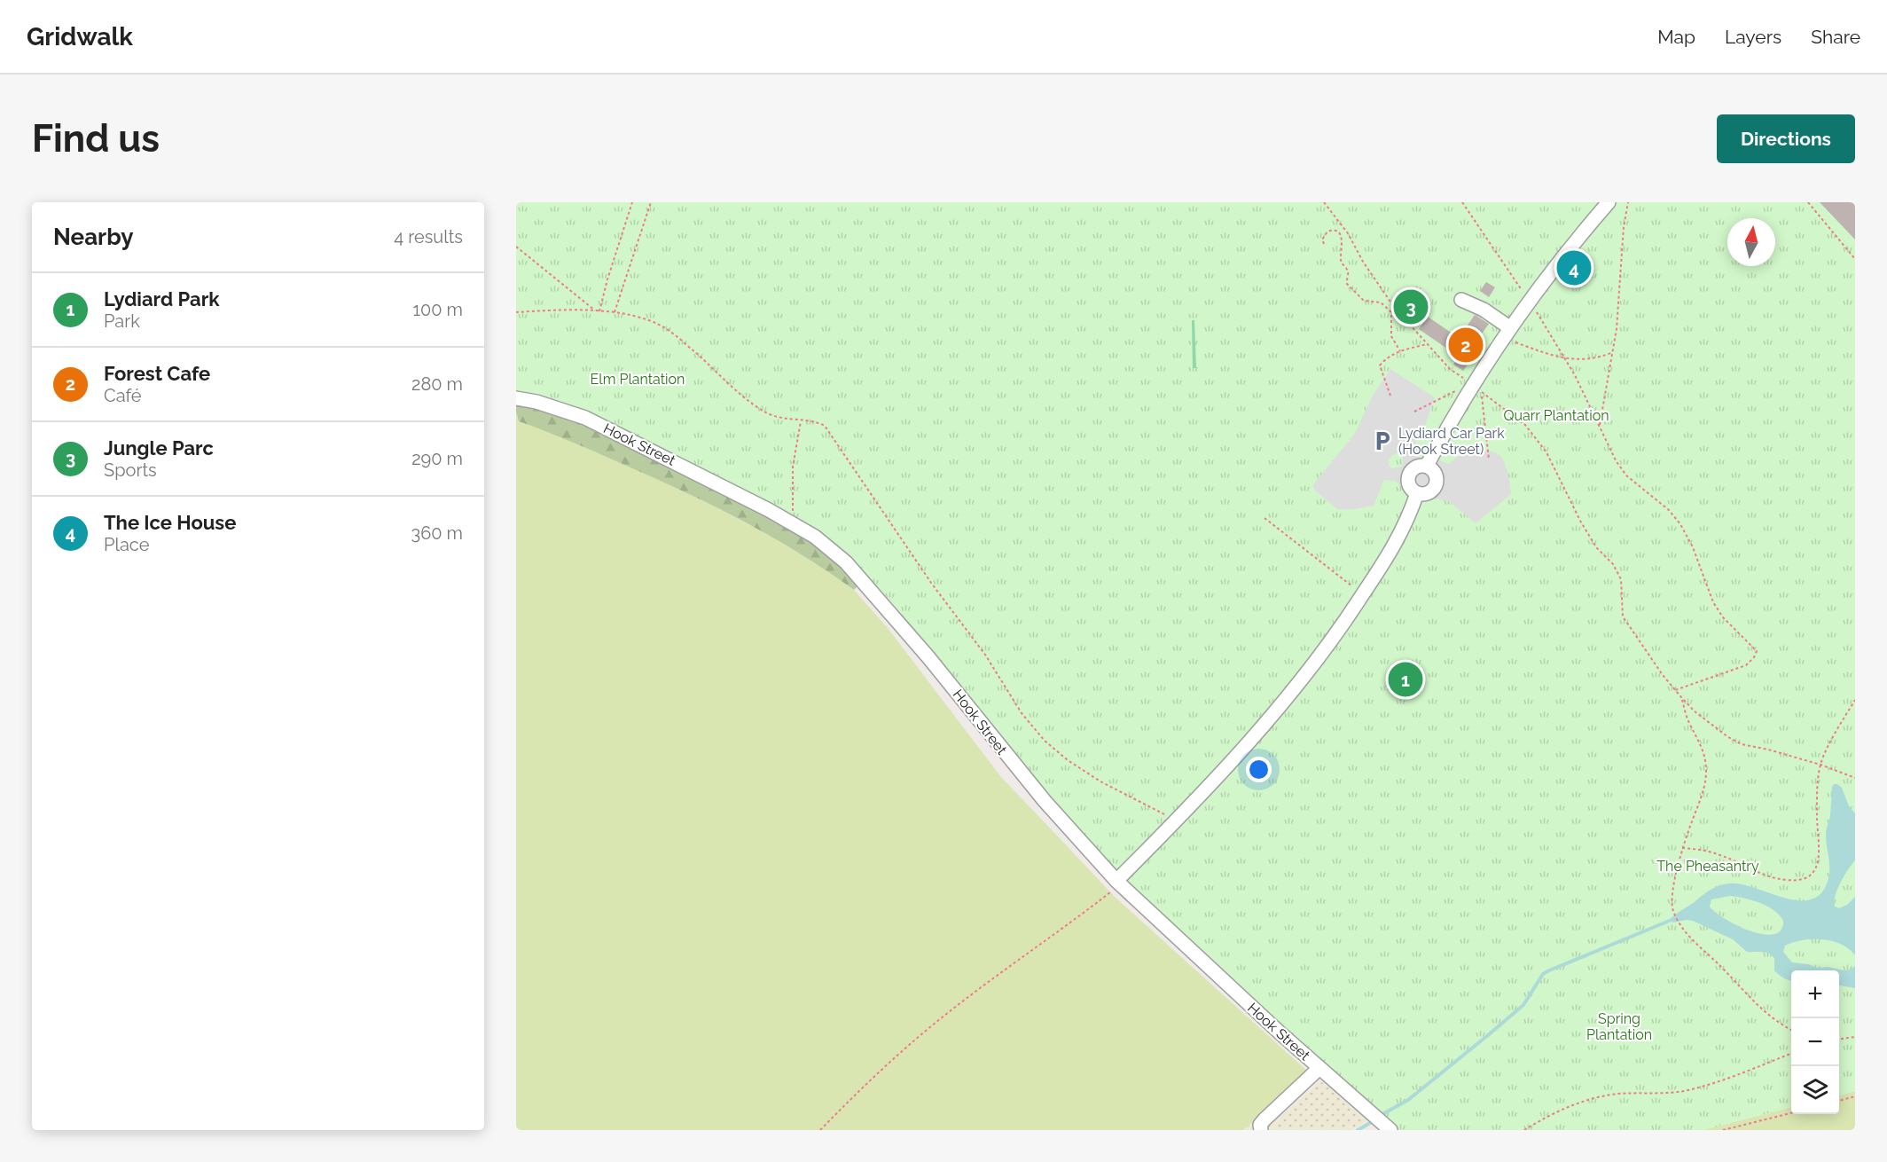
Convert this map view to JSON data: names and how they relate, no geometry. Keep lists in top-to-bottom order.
{
  "streets": {
    "street": ["Hook Street"]
  },
  "parks": [
    "Elm Plantation",
    "Quarr Plantation",
    "The Pheasantry",
    "Spring Plantation"
  ],
  "places": {
    "parking": ["Lydiard Car Park (Hook Street)"]
  },
  "north": "top",
  "page": {
    "header": "Gridwalk",
    "nav": ["Map", "Layers", "Share"],
    "buttons": "Directions",
    "title": "Find us",
    "heading": ["Nearby", "4 results"],
    "pins": [
      "4",
      "3",
      "2",
      "1"
    ],
    "list": [
      {
        "mark": "1",
        "name": "Lydiard Park",
        "note": "Park",
        "value": "100 m"
      },
      {
        "mark": "2",
        "name": "Forest Cafe",
        "note": "Café",
        "value": "280 m"
      },
      {
        "mark": "3",
        "name": "Jungle Parc",
        "note": "Sports",
        "value": "290 m"
      },
      {
        "mark": "4",
        "name": "The Ice House",
        "note": "Place",
        "value": "360 m"
      }
    ],
    "map_buttons": ["+", "−"]
  }
}
